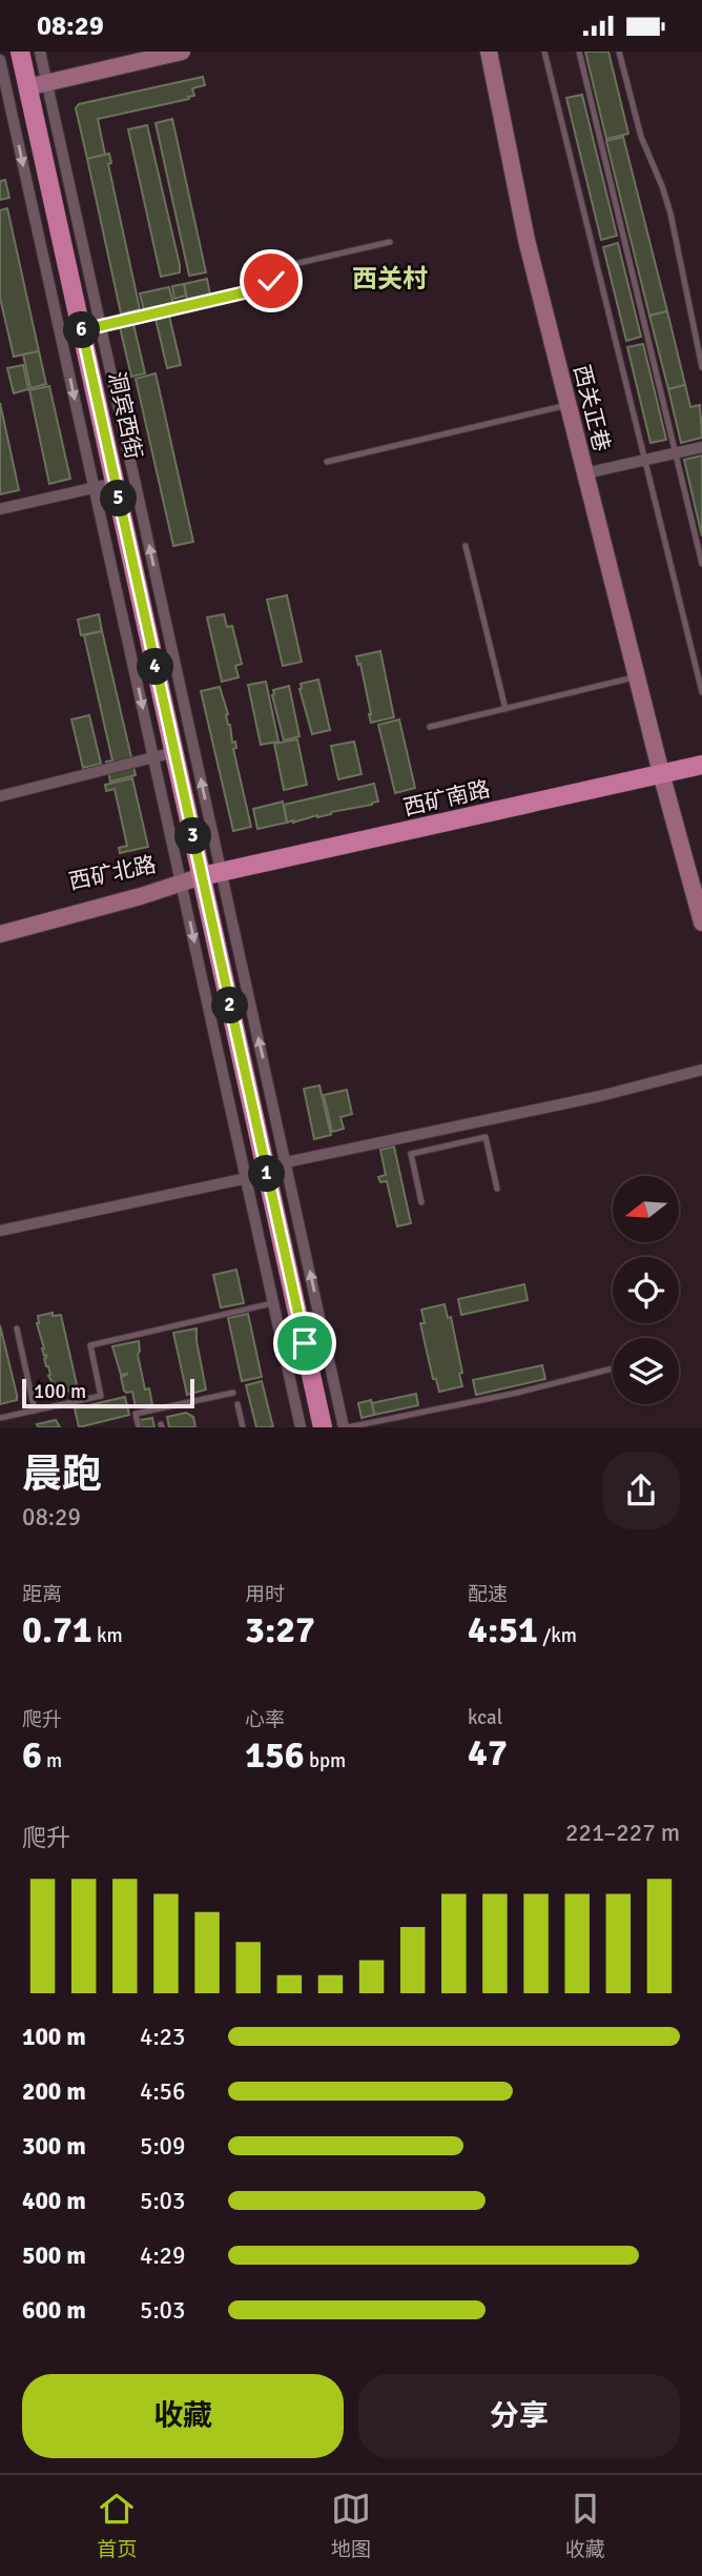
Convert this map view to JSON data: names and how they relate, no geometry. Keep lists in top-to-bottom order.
{
  "streets": {
    "main road": ["洞宾西街", "西矿南路"],
    "street": ["西关正巷", "西矿北路"]
  },
  "crossings": [
    ["西关正巷", "西矿南路"],
    ["洞宾西街", "西矿南路"]
  ],
  "districts": ["西关村"],
  "scale_bar": "100 m",
  "north": "left",
  "page": {
    "status": "08:29",
    "pins": [
      "6",
      "5",
      "4",
      "3",
      "2",
      "1"
    ],
    "scale": "100 m",
    "heading": ["晨跑", "08:29"],
    "stats": [
      ["距离", "0.71 km"],
      ["用时", "3:27"],
      ["配速", "4:51 /km"],
      ["爬升", "6 m"],
      ["心率", "156 bpm"],
      ["kcal", "47"]
    ],
    "chart": ["爬升", "221–227 m"],
    "list": [
      {
        "name": "100 m",
        "note": "4:23"
      },
      {
        "name": "200 m",
        "note": "4:56"
      },
      {
        "name": "300 m",
        "note": "5:09"
      },
      {
        "name": "400 m",
        "note": "5:03"
      },
      {
        "name": "500 m",
        "note": "4:29"
      },
      {
        "name": "600 m",
        "note": "5:03"
      }
    ],
    "buttons": ["收藏", "分享"],
    "tabs": ["首页", "地图", "收藏"]
  }
}
